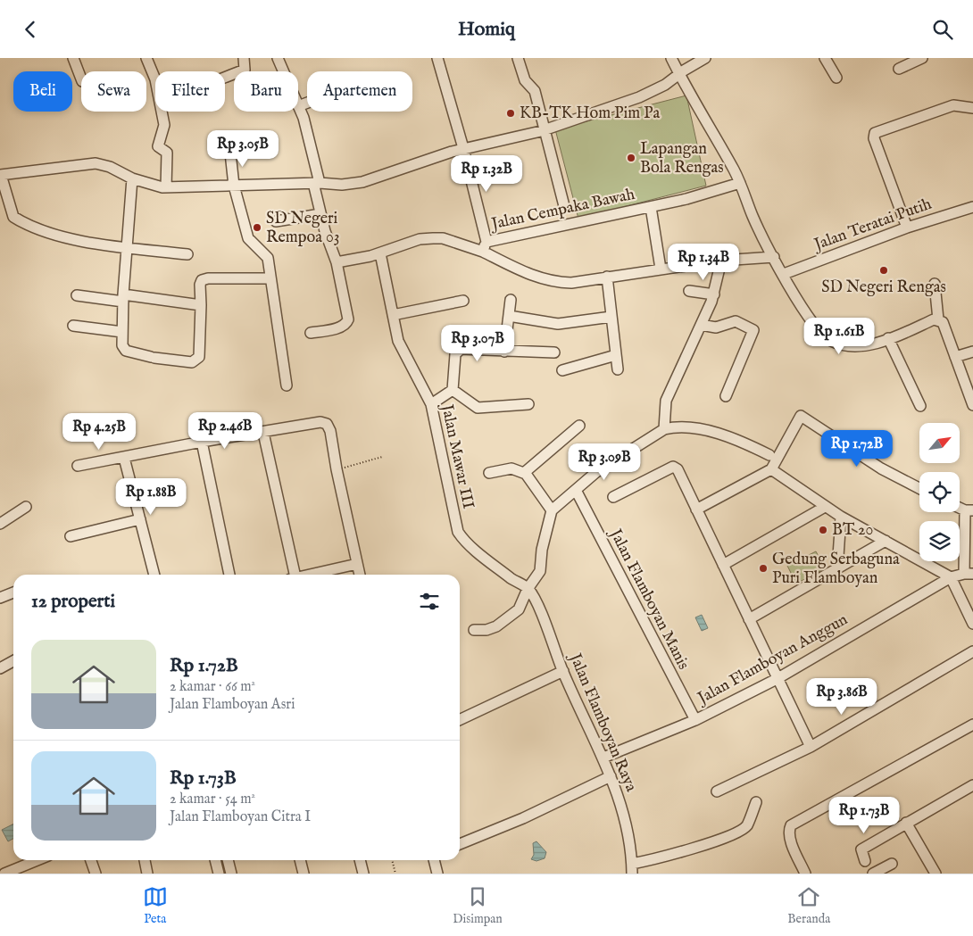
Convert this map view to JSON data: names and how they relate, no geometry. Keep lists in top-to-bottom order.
{
  "streets": {
    "street": [
      "Jalan Cempaka Bawah",
      "Jalan Teratai Putih",
      "Jalan Mawar III",
      "Jalan Flamboyan Manis",
      "Jalan Flamboyan Anggun",
      "Jalan Flamboyan Raya"
    ]
  },
  "crossings": [
    ["Jalan Mawar III", "Jalan Flamboyan Raya"],
    ["Jalan Flamboyan Manis", "Jalan Flamboyan Anggun"],
    ["Jalan Flamboyan Anggun", "Jalan Flamboyan Raya"]
  ],
  "places": [
    "KB-TK Hom Pim Pa",
    "Lapangan Bola Rengas",
    "SD Negeri Rempoa 03",
    "SD Negeri Rengas",
    "BT 20",
    "Gedung Serbaguna Puri Flamboyan"
  ],
  "north": "top right",
  "page": {
    "header": "Homiq",
    "chip": [
      "Beli",
      "Sewa",
      "Filter",
      "Baru",
      "Apartemen"
    ],
    "price": [
      "Rp 3.05B",
      "Rp 1.32B",
      "Rp 1.34B",
      "Rp 1.61B",
      "Rp 3.07B",
      "Rp 2.46B",
      "Rp 4.25B",
      "Rp 1.72B",
      "Rp 3.09B",
      "Rp 1.88B",
      "Rp 3.86B",
      "Rp 1.73B"
    ],
    "heading": "12 properti",
    "list": [
      {
        "name": "Rp 1.72B",
        "note": "2 kamar · 66 m² · Jalan Flamboyan Asri"
      },
      {
        "name": "Rp 1.73B",
        "note": "2 kamar · 54 m² · Jalan Flamboyan Citra I"
      }
    ],
    "tabs": ["Peta", "Disimpan", "Beranda"]
  }
}
